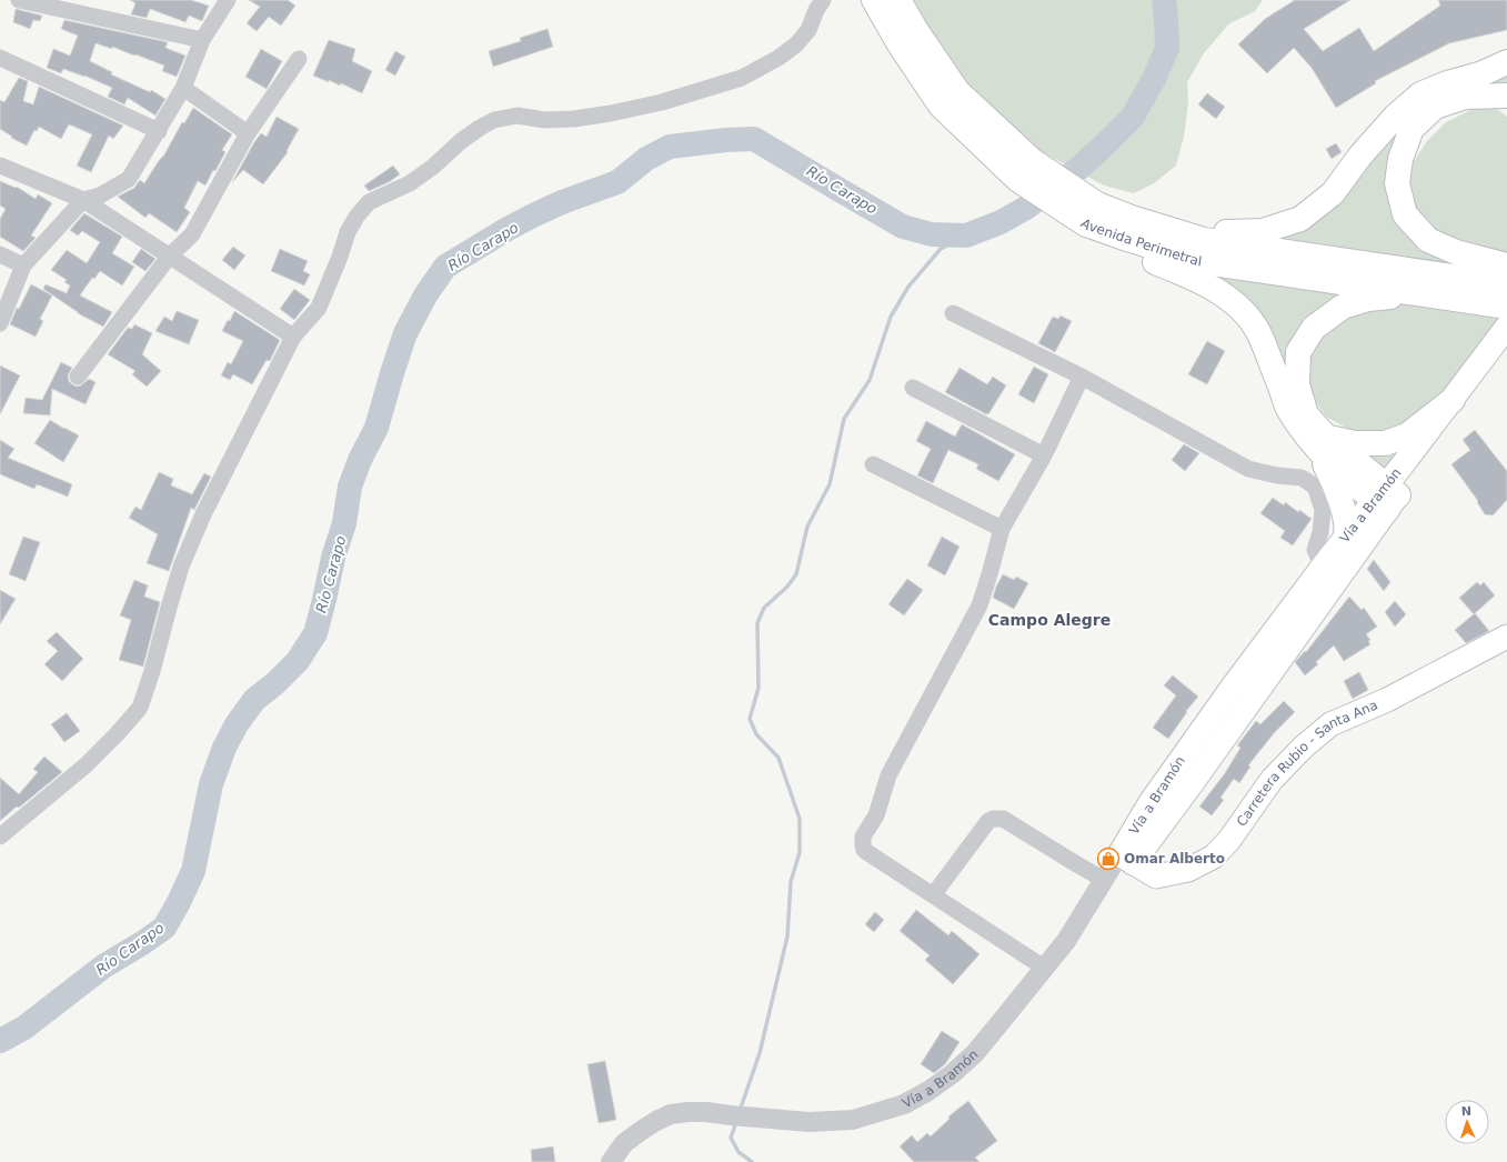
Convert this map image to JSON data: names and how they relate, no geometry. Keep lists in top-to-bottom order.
{
  "streets": {
    "main road": ["Avenida Perimetral", "Vía a Bramón", "Carretera Rubio - Santa Ana"]
  },
  "crossings": [
    ["Vía a Bramón", "Carretera Rubio - Santa Ana"]
  ],
  "districts": ["Campo Alegre"],
  "water": ["Río Carapo"],
  "places": {
    "shop": ["Omar Alberto"]
  },
  "north": "top"
}
